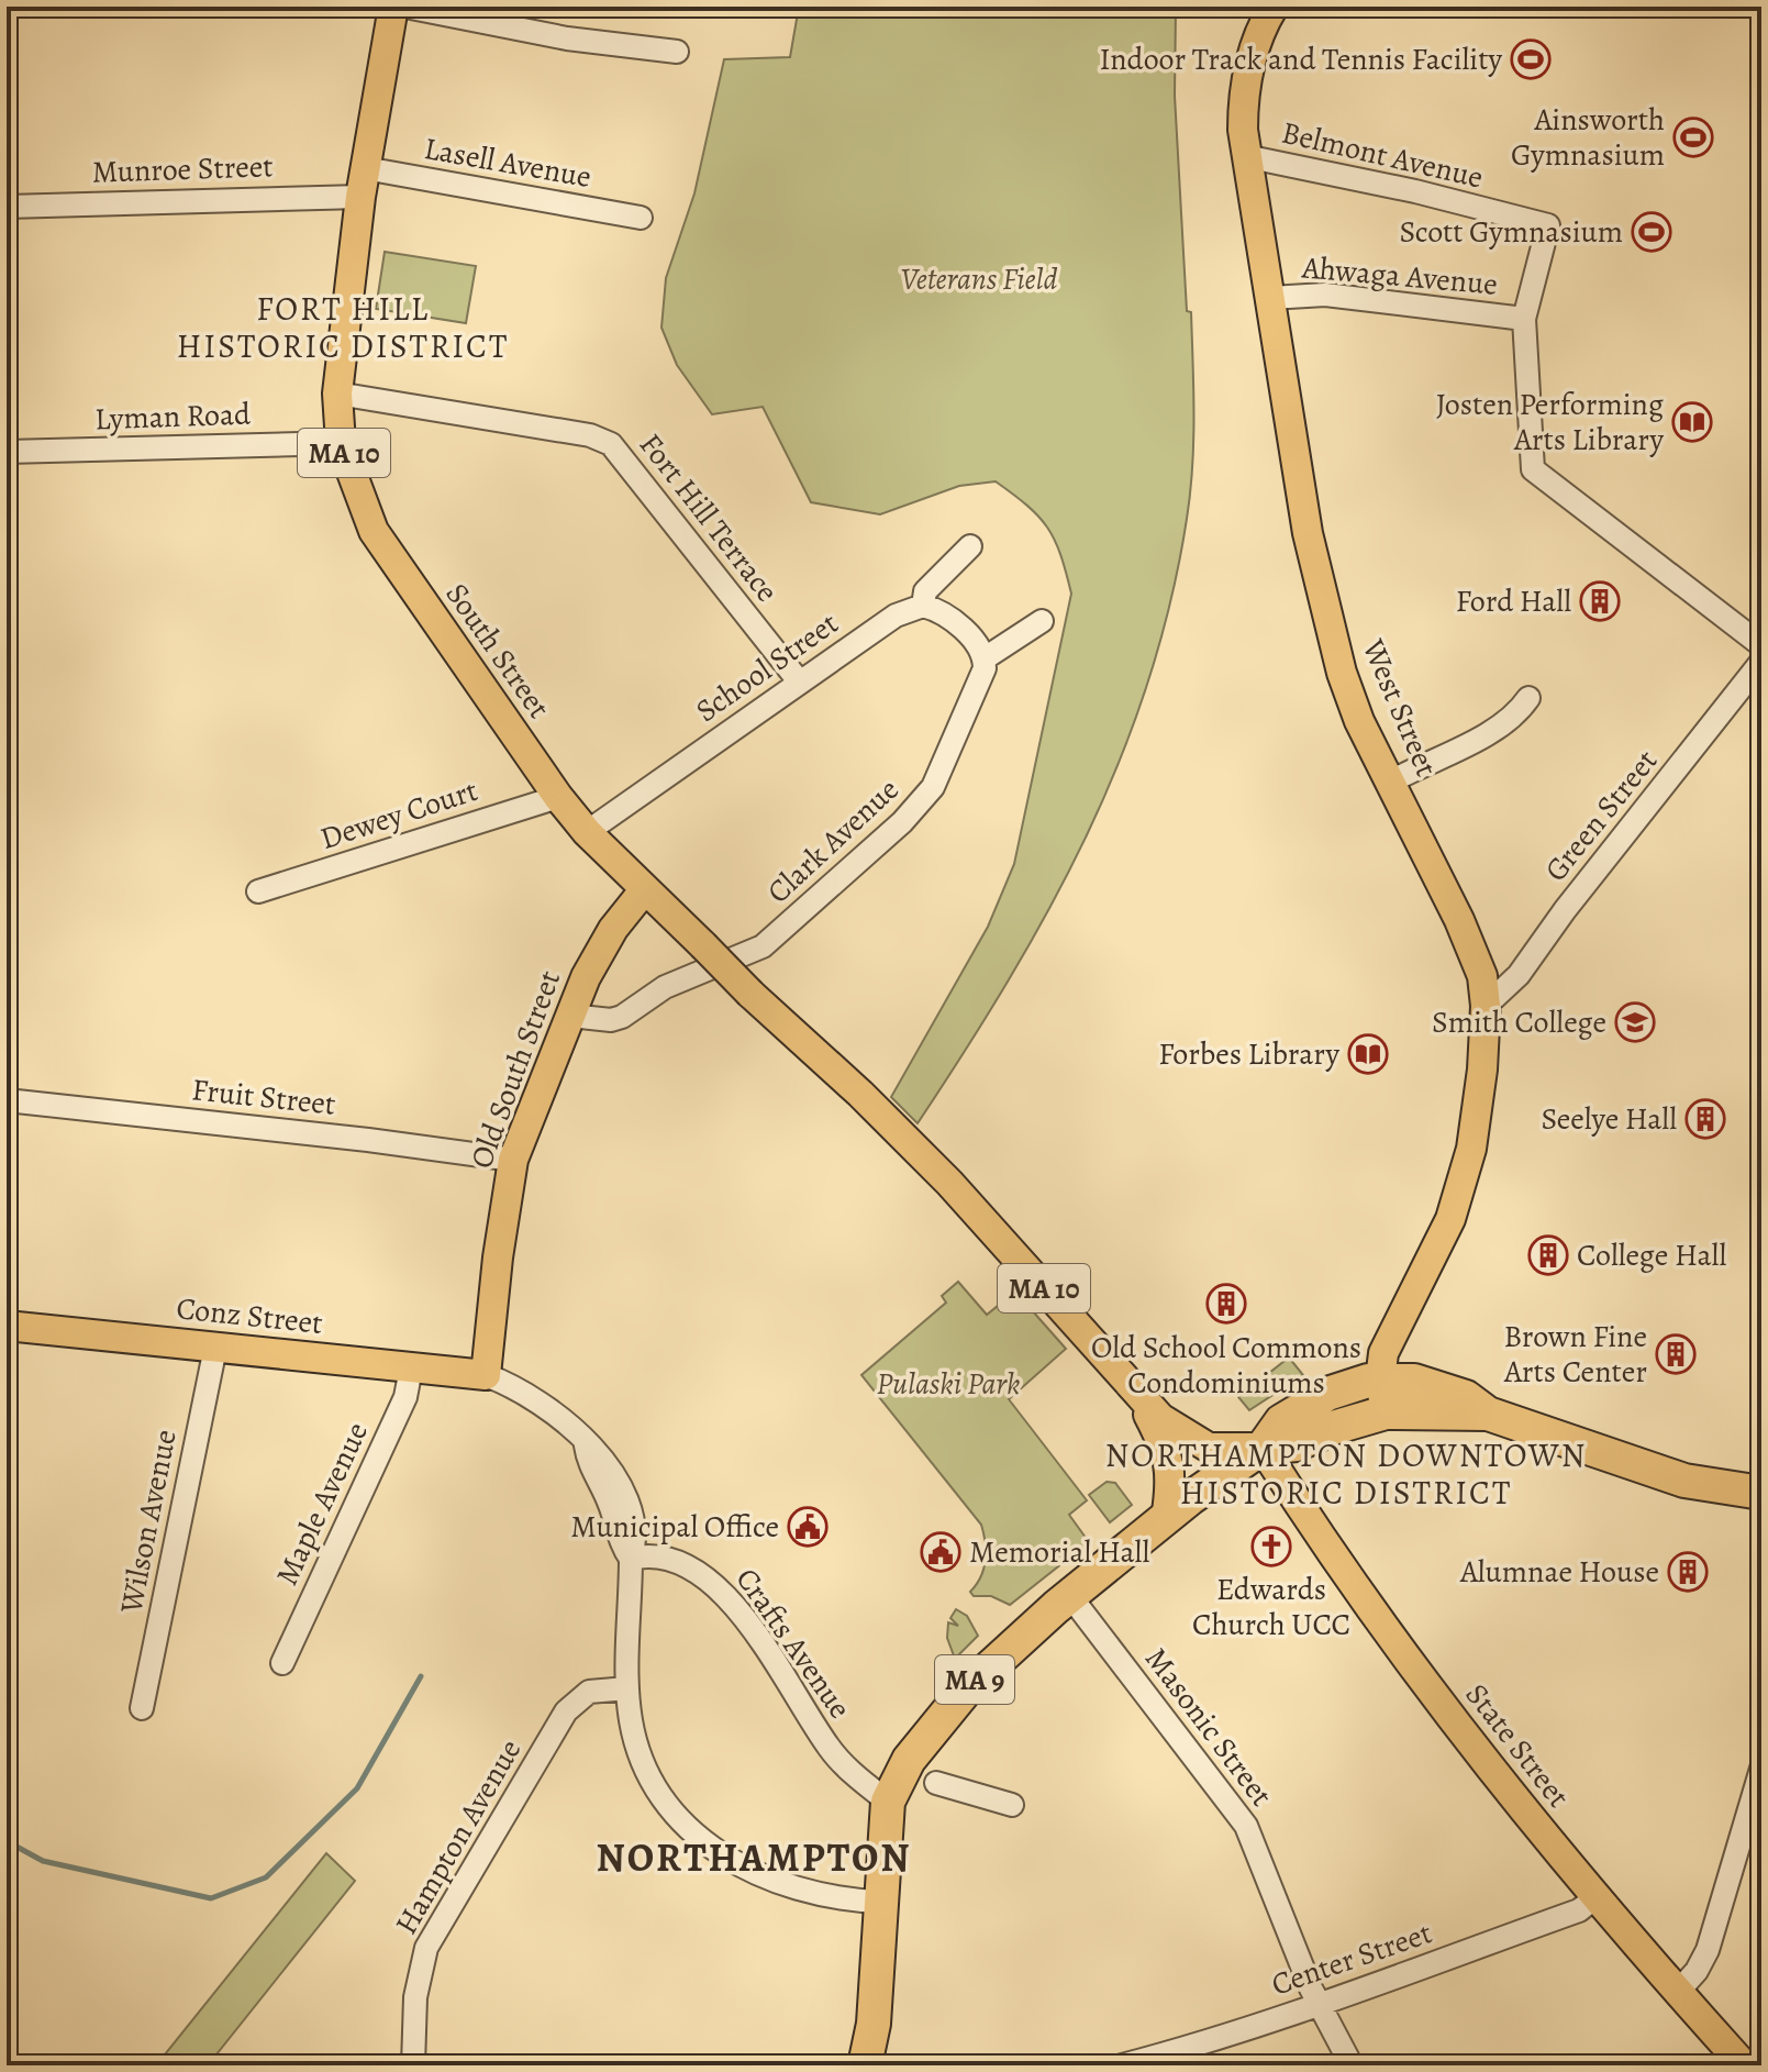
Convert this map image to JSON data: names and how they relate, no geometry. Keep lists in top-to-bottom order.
{
  "streets": {
    "highway": ["MA 9"],
    "main road": [
      "MA 10",
      "South Street",
      "West Street",
      "Old South Street",
      "Conz Street",
      "State Street"
    ],
    "street": [
      "Belmont Avenue",
      "Lasell Avenue",
      "Munroe Street",
      "Ahwaga Avenue",
      "Lyman Road",
      "Fort Hill Terrace",
      "School Street",
      "Dewey Court",
      "Green Street",
      "Clark Avenue",
      "Fruit Street",
      "Maple Avenue",
      "Wilson Avenue",
      "Crafts Avenue",
      "Masonic Street",
      "Hampton Avenue",
      "Center Street"
    ]
  },
  "crossings": [
    ["Belmont Avenue", "Ahwaga Avenue"],
    ["Belmont Avenue", "West Street"],
    ["Lasell Avenue", "Munroe Street"],
    ["Lasell Avenue", "South Street"],
    ["Munroe Street", "South Street"],
    ["Ahwaga Avenue", "West Street"],
    ["Lyman Road", "South Street"],
    ["MA 10", "South Street"],
    ["MA 10", "MA 9"],
    ["MA 10", "State Street"],
    ["Fort Hill Terrace", "South Street"],
    ["Fort Hill Terrace", "School Street"],
    ["South Street", "School Street"],
    ["South Street", "Dewey Court"],
    ["South Street", "Old South Street"],
    ["West Street", "Green Street"],
    ["Clark Avenue", "Old South Street"],
    ["Old South Street", "Fruit Street"],
    ["Old South Street", "Conz Street"],
    ["Conz Street", "Maple Avenue"],
    ["Conz Street", "Wilson Avenue"],
    ["Crafts Avenue", "MA 9"],
    ["MA 9", "Masonic Street"],
    ["Masonic Street", "Center Street"],
    ["State Street", "Center Street"]
  ],
  "districts": ["FORT HILL HISTORIC DISTRICT", "NORTHAMPTON DOWNTOWN HISTORIC DISTRICT", "NORTHAMPTON"],
  "parks": ["Veterans Field", "Pulaski Park"],
  "places": {
    "sports": ["Indoor Track and Tennis Facility", "Ainsworth Gymnasium", "Scott Gymnasium"],
    "library": ["Josten Performing Arts Library", "Forbes Library"],
    "building": [
      "Ford Hall",
      "Seelye Hall",
      "College Hall",
      "Old School Commons Condominiums",
      "Brown Fine Arts Center",
      "Alumnae House"
    ],
    "school or university": ["Smith College"],
    "public building": ["Municipal Office", "Memorial Hall"],
    "church": ["Edwards Church UCC"]
  }
}
